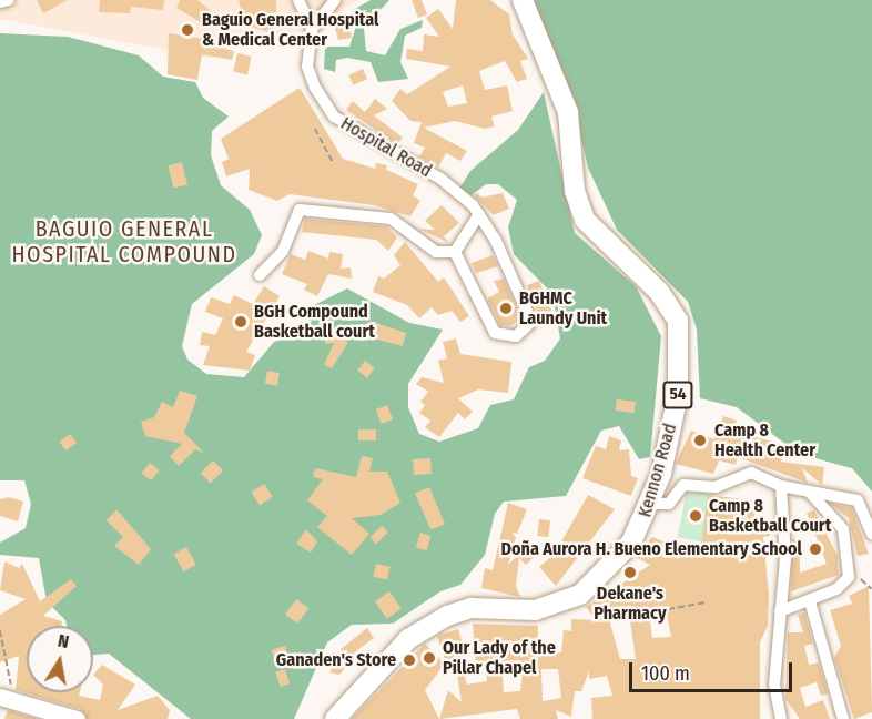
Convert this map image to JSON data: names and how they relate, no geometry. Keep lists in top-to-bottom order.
{
  "streets": {
    "highway": ["54", "Kennon Road"],
    "street": ["Hospital Road"]
  },
  "districts": ["BAGUIO GENERAL HOSPITAL COMPOUND"],
  "places": [
    "Baguio General Hospital & Medical Center",
    "BGHMC Laundy Unit",
    "BGH Compound Basketball court",
    "Camp 8 Health Center",
    "Camp 8 Basketball Court",
    "Doña Aurora H. Bueno Elementary School",
    "Dekane's Pharmacy",
    "Our Lady of the Pillar Chapel",
    "Ganaden's Store"
  ],
  "scale_bar": "100 m",
  "north": "top"
}
